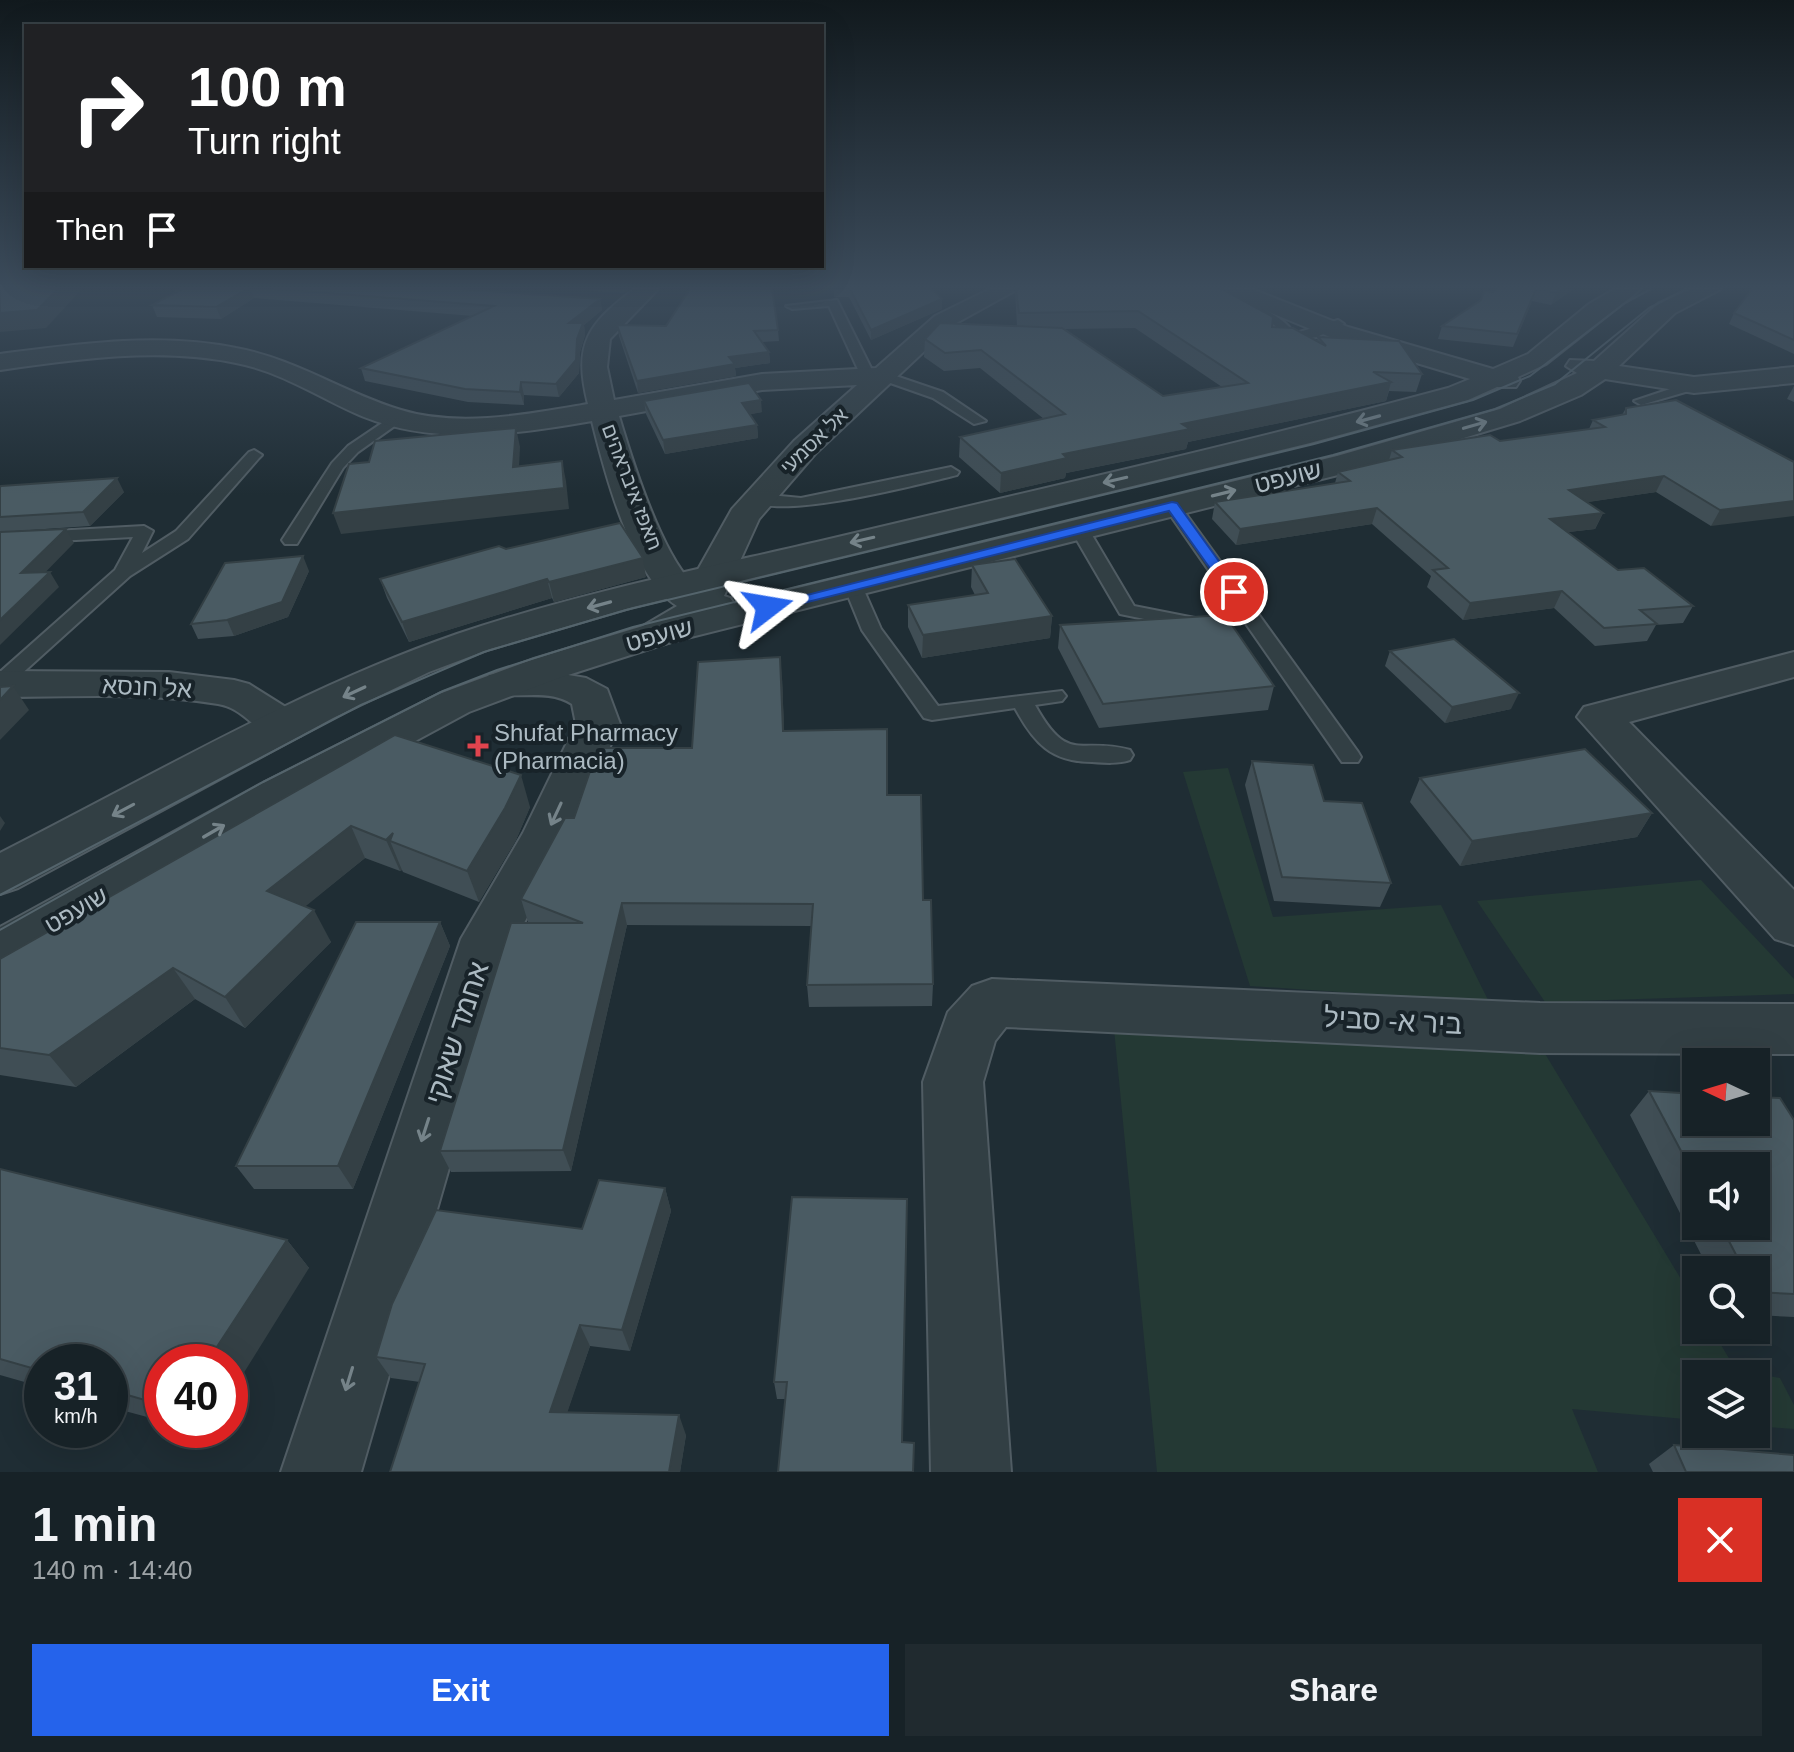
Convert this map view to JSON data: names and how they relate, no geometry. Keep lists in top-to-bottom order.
{
  "streets": {
    "street": [
      "אל אסמעי",
      "שועפט",
      "חאפז איבראהים",
      "אל חנסא",
      "ביר א- סביל",
      "אחמד שאוקי"
    ]
  },
  "crossings": [
    ["אל אסמעי", "שועפט"],
    ["אל אסמעי", "חאפז איבראהים"],
    ["שועפט", "חאפז איבראהים"],
    ["שועפט", "אל חנסא"],
    ["שועפט", "אחמד שאוקי"]
  ],
  "one_way": ["אחמד שאוקי"],
  "places": {
    "health": ["Shufat Pharmacy (Pharmacia)"]
  },
  "north": "left",
  "page": {
    "turn": ["100 m", "Turn right"],
    "then": "Then",
    "speed": "31 km/h",
    "limit": "40",
    "heading": ["1 min", "140 m · 14:40"],
    "buttons": ["Exit", "Share"]
  }
}
